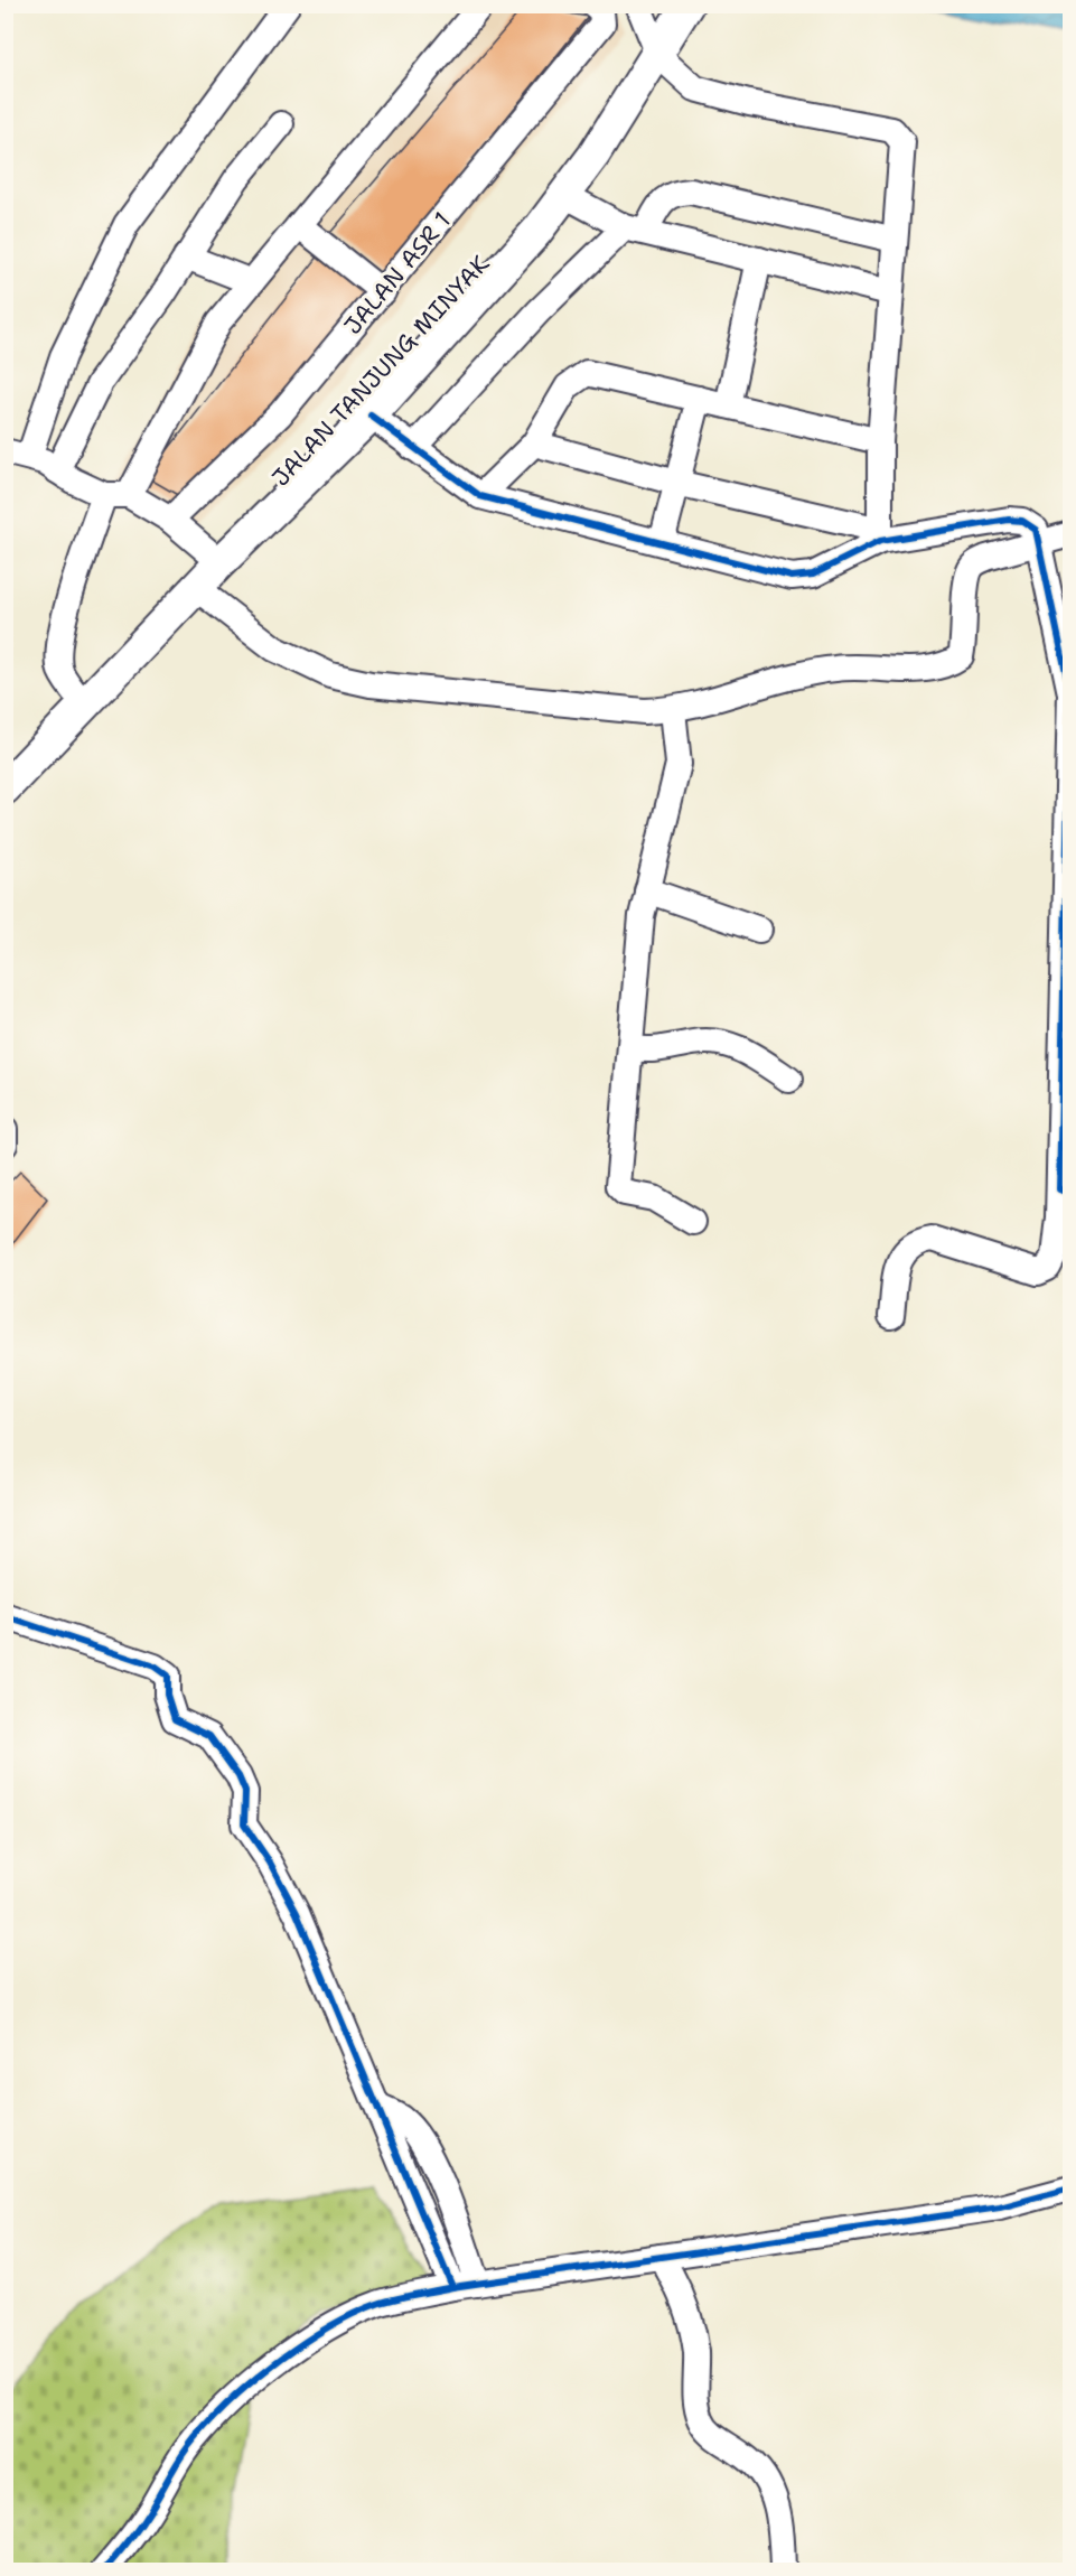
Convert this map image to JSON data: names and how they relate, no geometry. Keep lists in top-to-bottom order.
{
  "streets": {
    "main road": ["JALAN TANJUNG MINYAK"],
    "street": ["JALAN ASR 1"]
  }
}
